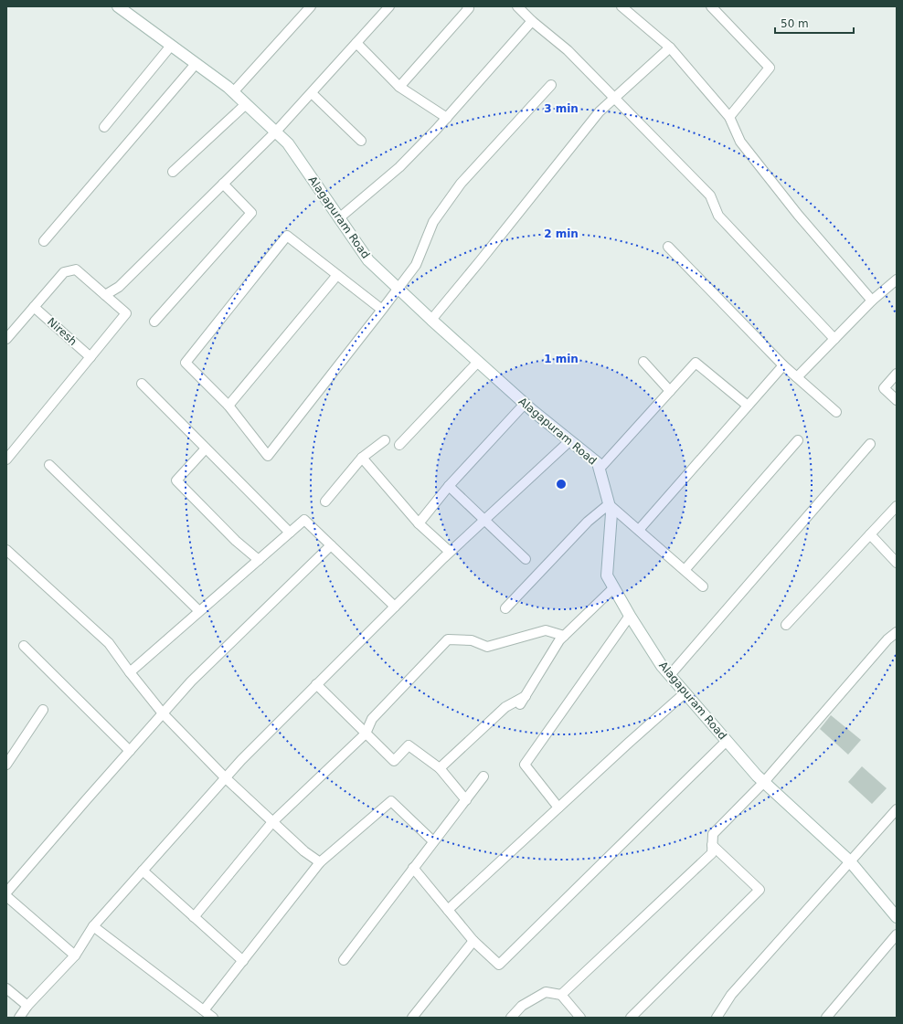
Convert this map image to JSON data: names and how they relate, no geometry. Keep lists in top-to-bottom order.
{
  "streets": {
    "main road": ["Alagapuram Road"],
    "street": ["Niresh"]
  },
  "scale_bar": "50 m",
  "rings": ["3 min", "2 min", "1 min"]
}
